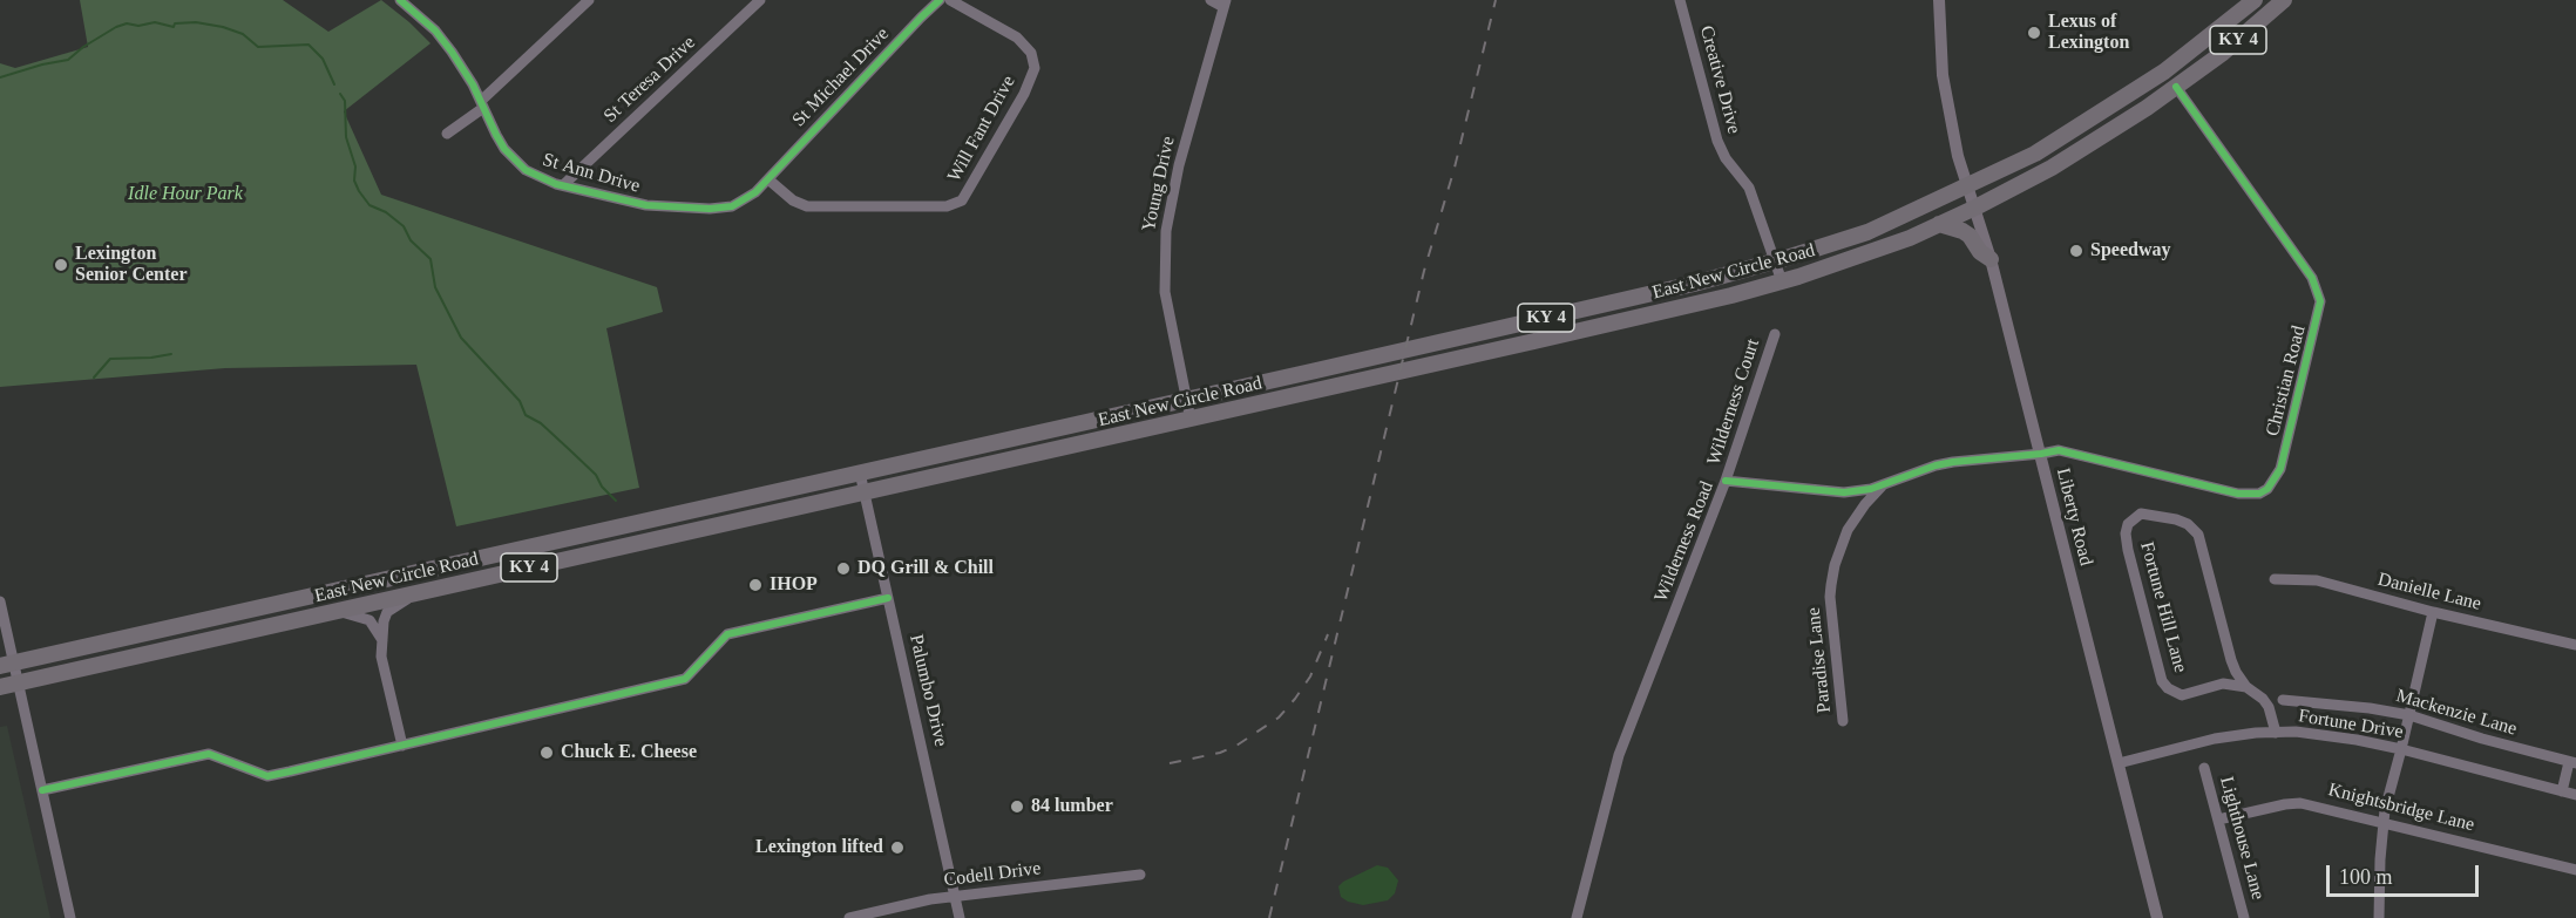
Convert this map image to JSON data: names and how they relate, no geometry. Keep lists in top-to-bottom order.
{
  "streets": {
    "highway": ["KY 4", "East New Circle Road"],
    "main road": ["Liberty Road"],
    "street": [
      "St Michael Drive",
      "St Teresa Drive",
      "Creative Drive",
      "Will Fant Drive",
      "St Ann Drive",
      "Young Drive",
      "Christian Road",
      "Wilderness Court",
      "Wilderness Road",
      "Danielle Lane",
      "Fortune Hill Lane",
      "Paradise Lane",
      "Palumbo Drive",
      "Mackenzie Lane",
      "Fortune Drive",
      "Knightsbridge Lane",
      "Lighthouse Lane",
      "Codell Drive"
    ]
  },
  "crossings": [
    ["KY 4", "East New Circle Road"],
    ["St Michael Drive", "Will Fant Drive"],
    ["St Michael Drive", "St Ann Drive"],
    ["St Teresa Drive", "St Ann Drive"],
    ["Creative Drive", "East New Circle Road"],
    ["Will Fant Drive", "St Ann Drive"],
    ["Young Drive", "East New Circle Road"],
    ["East New Circle Road", "Christian Road"],
    ["East New Circle Road", "Liberty Road"],
    ["East New Circle Road", "Palumbo Drive"],
    ["Christian Road", "Liberty Road"],
    ["Christian Road", "Wilderness Road"],
    ["Wilderness Court", "Wilderness Road"],
    ["Liberty Road", "Wilderness Road"],
    ["Liberty Road", "Fortune Drive"],
    ["Wilderness Road", "Paradise Lane"],
    ["Fortune Hill Lane", "Fortune Drive"],
    ["Palumbo Drive", "Codell Drive"],
    ["Knightsbridge Lane", "Lighthouse Lane"]
  ],
  "parks": ["Idle Hour Park"],
  "places": [
    "Lexus of Lexington",
    "Speedway",
    "Lexington Senior Center",
    "DQ Grill & Chill",
    "IHOP",
    "Chuck E. Cheese",
    "84 lumber",
    "Lexington lifted"
  ],
  "scale_bar": "100 m"
}
